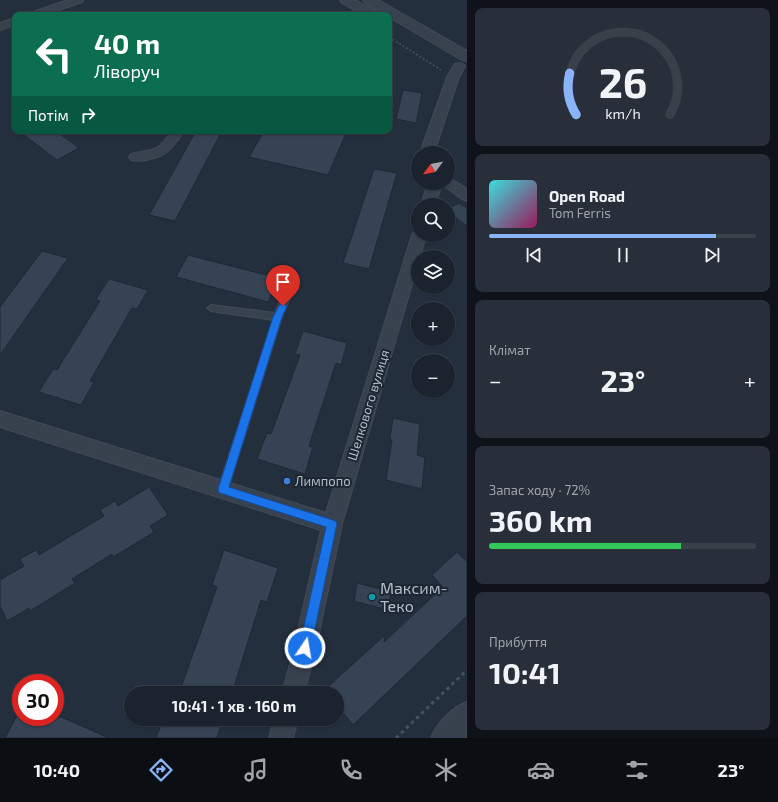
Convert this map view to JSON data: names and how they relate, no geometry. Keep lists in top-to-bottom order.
{
  "streets": {
    "street": ["Шелкового вулиця"]
  },
  "places": ["Лимпопо", "Максим- Теко"],
  "north": "bottom left",
  "page": {
    "turn": ["40 m", "Ліворуч"],
    "then": "Потім",
    "map_buttons": ["+", "−"],
    "song": ["Open Road", "Tom Ferris"],
    "tile": [
      "Клімат",
      ["Запас ходу · 72%", "360 km"],
      ["Прибуття", "10:41"]
    ],
    "heat": ["−", "23°", "+"],
    "limit": "30",
    "trip": "10:41 · 1 хв · 160 m",
    "tabs": ["10:40", "23°"],
    "gauge": ["26", "km/h"]
  }
}
